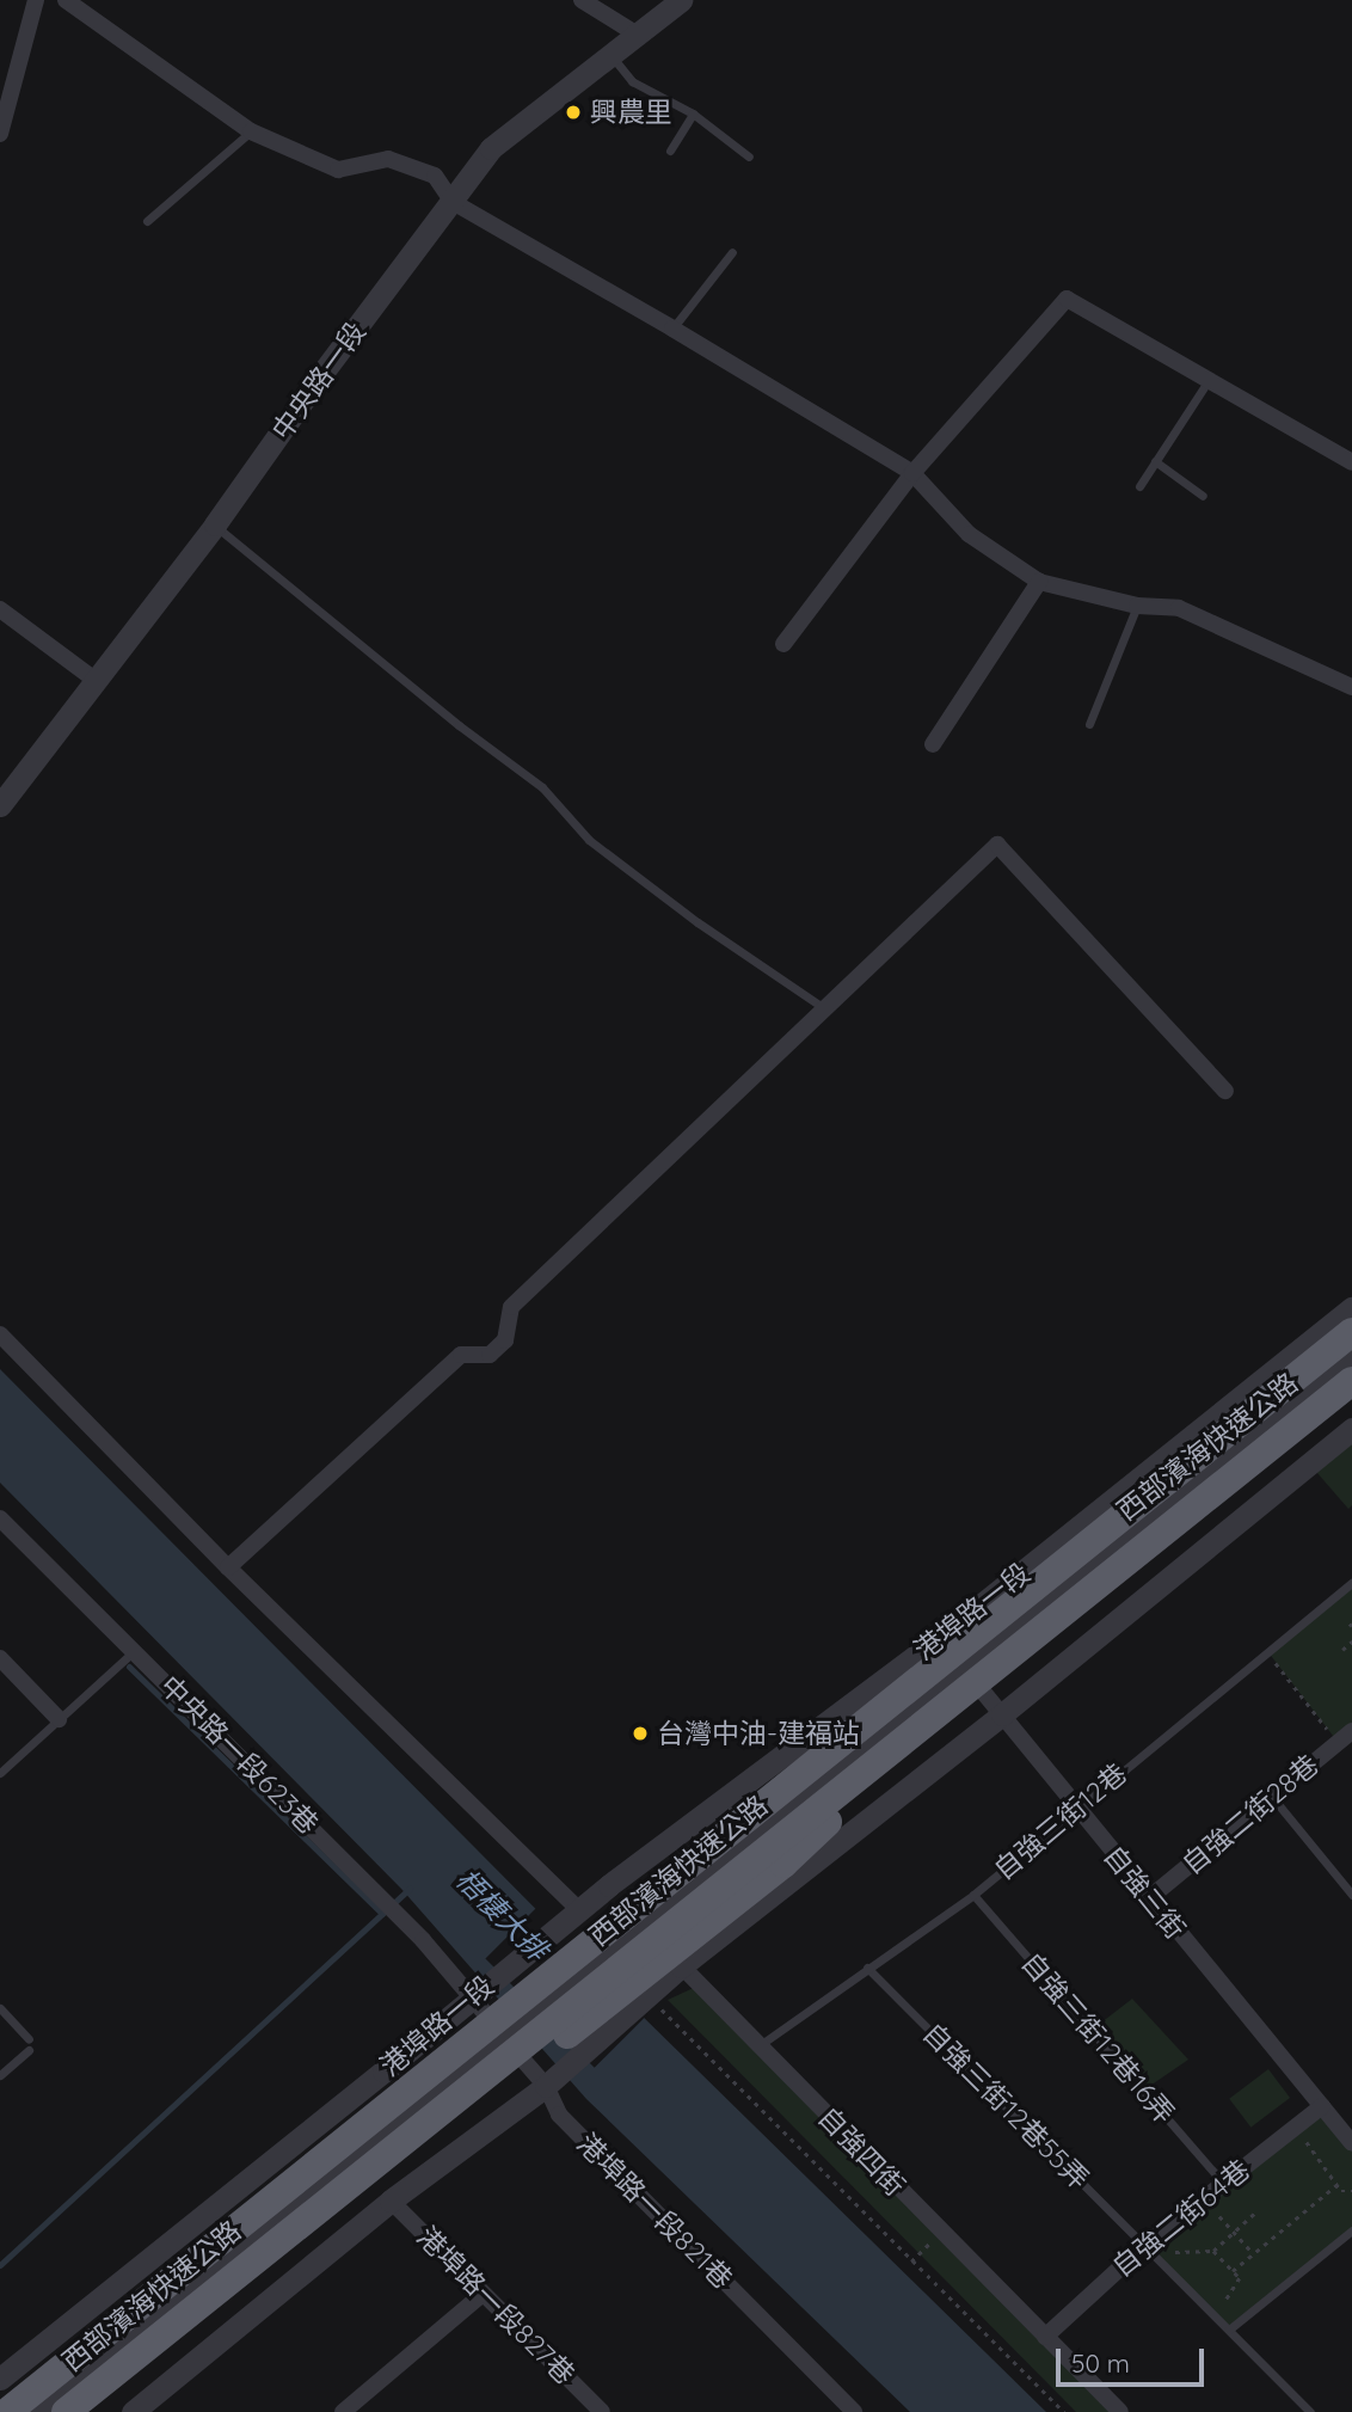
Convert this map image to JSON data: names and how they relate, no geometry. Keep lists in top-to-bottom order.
{
  "streets": {
    "highway": ["西部濱海快速公路"],
    "street": [
      "中央路一段",
      "港埠路一段",
      "中央路一段623巷",
      "自強二街28巷",
      "自強三街",
      "自強四街",
      "港埠路一段821巷",
      "自強二街64巷",
      "港埠路一段827巷"
    ],
    "lane": ["自強三街12巷", "自強三街12巷16弄", "自強三街12巷55弄"]
  },
  "crossings": [
    ["西部濱海快速公路", "港埠路一段"],
    ["港埠路一段", "中央路一段623巷"],
    ["港埠路一段", "自強三街"],
    ["港埠路一段", "自強四街"],
    ["港埠路一段", "港埠路一段821巷"],
    ["中央路一段623巷", "港埠路一段821巷"],
    ["自強二街28巷", "自強三街"],
    ["自強三街12巷", "自強三街"],
    ["自強三街12巷", "自強三街12巷16弄"],
    ["自強三街12巷", "自強三街12巷55弄"],
    ["自強三街12巷", "自強四街"],
    ["自強三街", "自強二街64巷"],
    ["自強三街12巷16弄", "自強二街64巷"],
    ["自強三街12巷55弄", "自強二街64巷"],
    ["自強四街", "自強二街64巷"]
  ],
  "water": ["梧棲大排"],
  "places": ["興農里", "台灣中油-建福站"],
  "scale_bar": "50 m"
}
